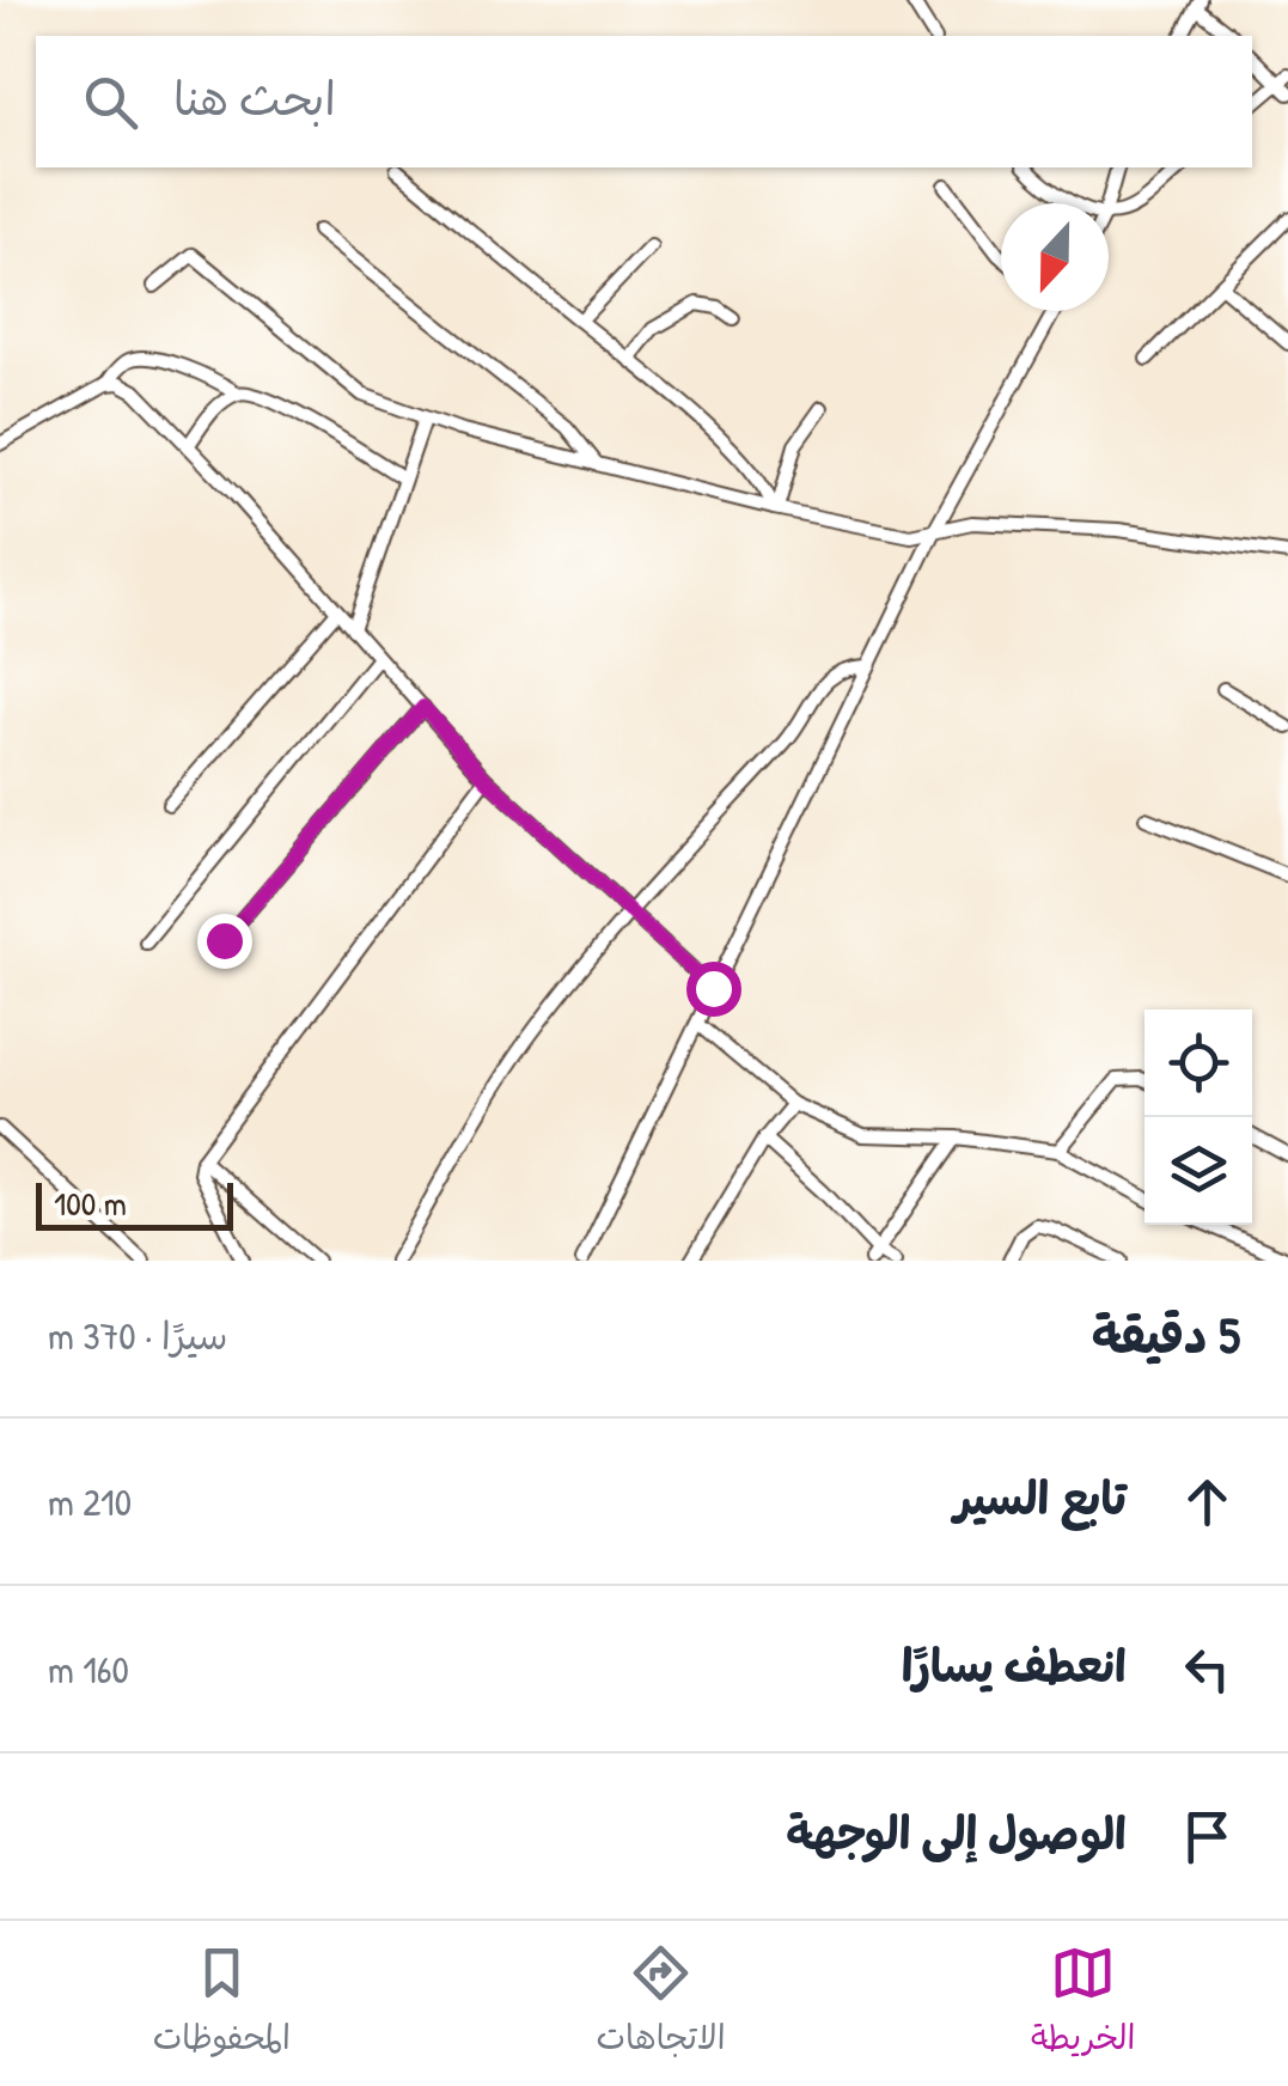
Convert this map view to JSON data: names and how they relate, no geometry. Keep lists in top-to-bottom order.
{
  "scale_bar": "100 m",
  "north": "bottom",
  "page": {
    "search": "ابحث هنا",
    "scale": "100 m",
    "heading": ["5 دقيقة", "سيرًا · 370 m"],
    "list": [
      ["تابع السير", "210 m"],
      ["انعطف يسارًا", "160 m"],
      "الوصول إلى الوجهة"
    ],
    "nav": ["الخريطة", "الاتجاهات", "المحفوظات"]
  }
}
